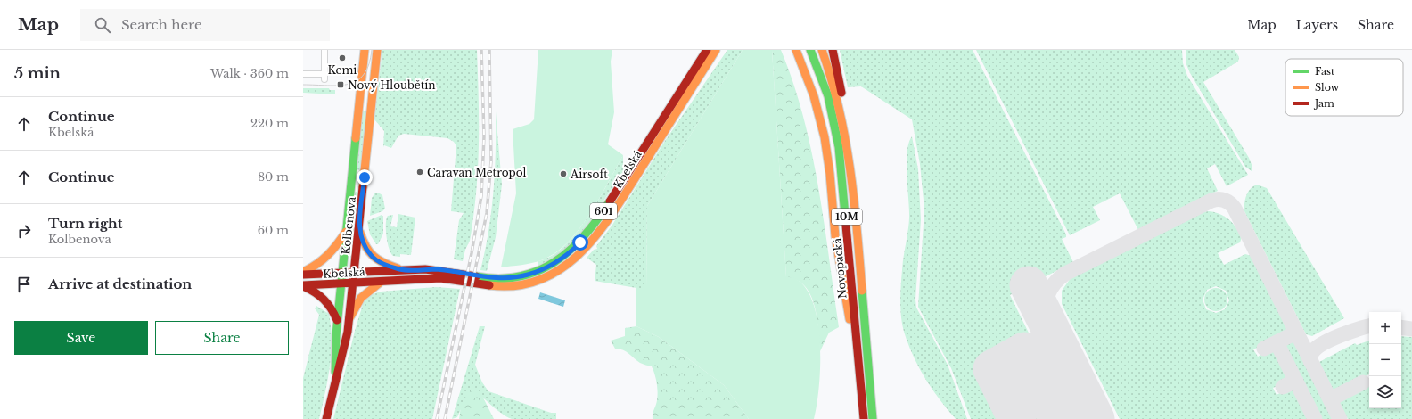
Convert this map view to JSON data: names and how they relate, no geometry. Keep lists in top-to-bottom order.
{
  "streets": {
    "main road": [
      "Kbelská",
      "601",
      "10M",
      "Kolbenova",
      "Novopacká"
    ]
  },
  "crossings": [
    ["Kbelská", "Kolbenova"],
    ["10M", "Novopacká"]
  ],
  "places": {
    "other": ["Kemi", "Caravan Metropol", "Airsoft"],
    "transit": ["Nový Hloubětín"]
  },
  "legend": ["Fast", "Slow", "Jam"],
  "page": {
    "header": "Map",
    "search": "Search here",
    "nav": ["Map", "Layers", "Share"],
    "heading": ["5 min", "Walk · 360 m"],
    "list": [
      ["Continue", "Kbelská", "220 m"],
      ["Continue", "80 m"],
      ["Turn right", "Kolbenova", "60 m"],
      "Arrive at destination"
    ],
    "buttons": ["Save", "Share"],
    "map_buttons": ["+", "−"]
  }
}
